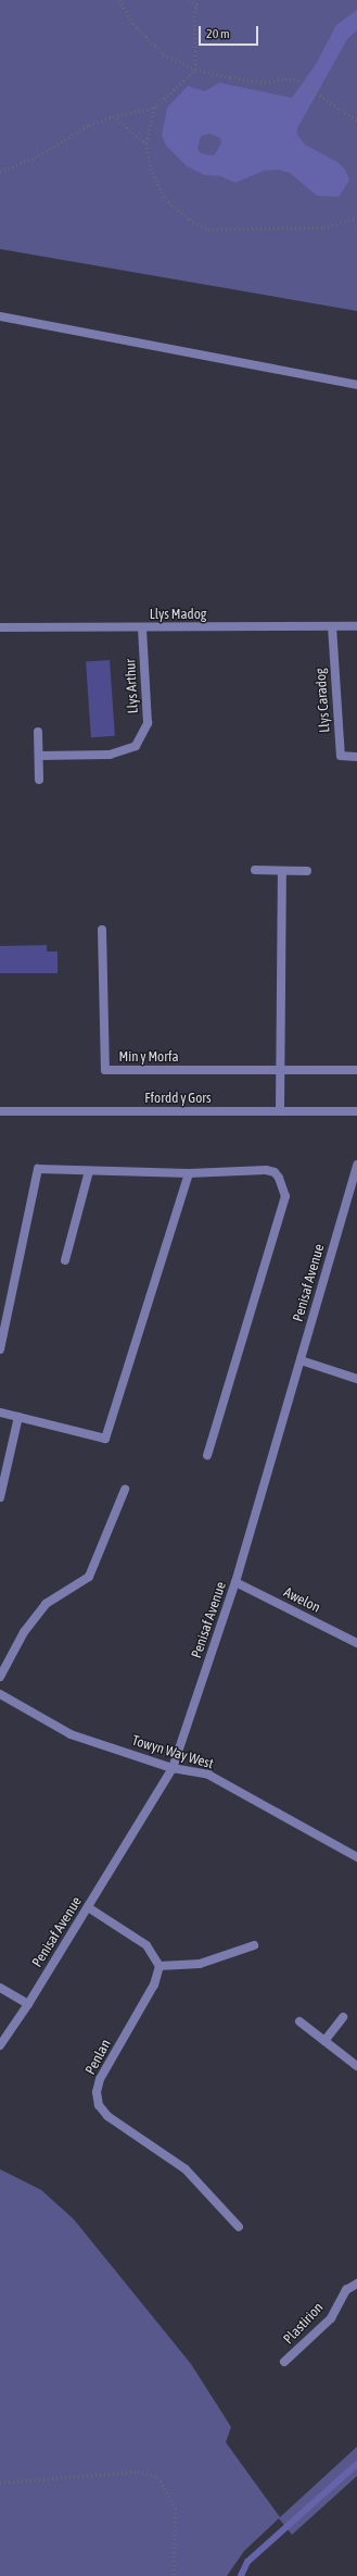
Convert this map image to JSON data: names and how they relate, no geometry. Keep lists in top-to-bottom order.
{
  "streets": {
    "street": [
      "Llys Madog",
      "Llys Arthur",
      "Llys Caradog",
      "Min y Morfa",
      "Ffordd y Gors",
      "Penisaf Avenue",
      "Awelon",
      "Towyn Way West",
      "Penlan",
      "Plastirion"
    ]
  },
  "crossings": [
    ["Llys Madog", "Llys Arthur"],
    ["Llys Madog", "Llys Caradog"],
    ["Penisaf Avenue", "Awelon"],
    ["Penisaf Avenue", "Towyn Way West"]
  ],
  "scale_bar": "20 m"
}
